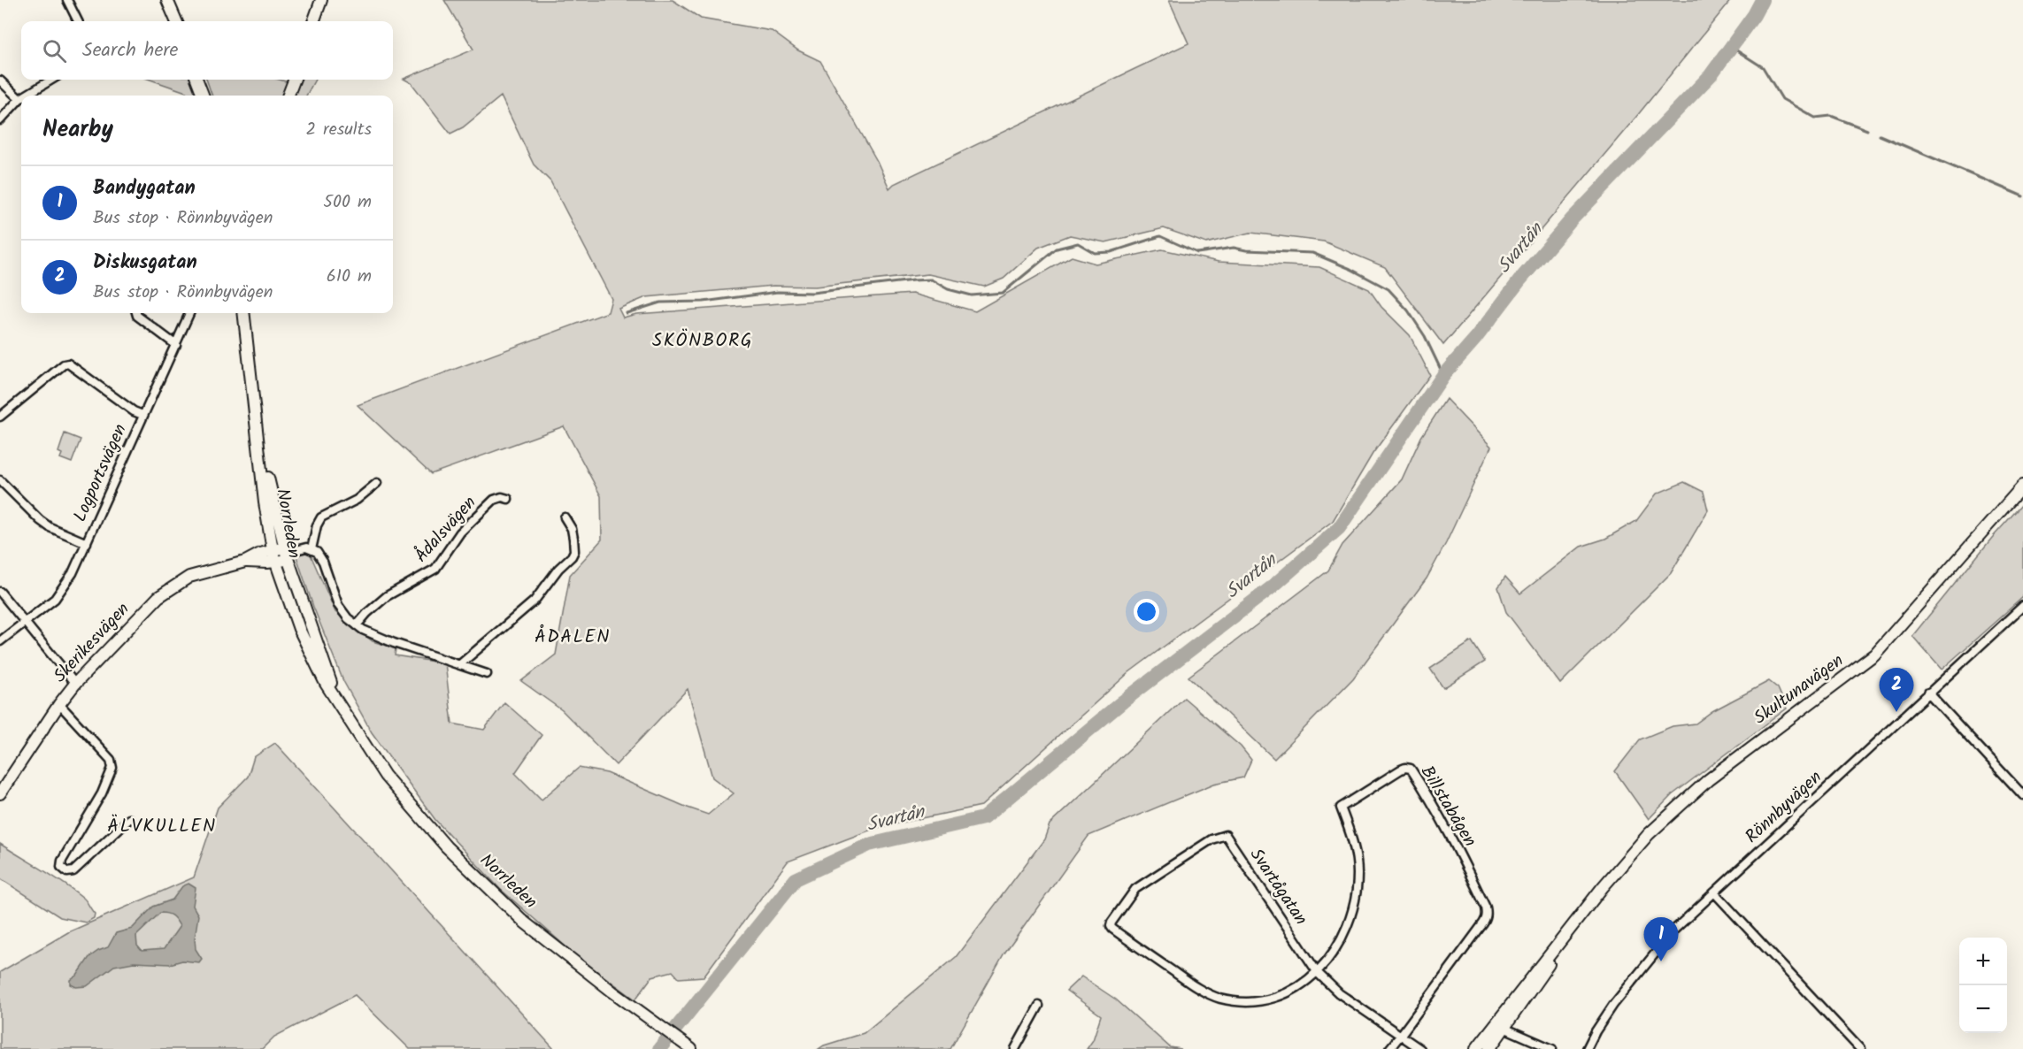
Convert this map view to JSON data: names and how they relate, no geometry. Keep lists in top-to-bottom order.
{
  "streets": {
    "main road": ["Norrleden", "Skerikesvägen", "Skultunavägen"],
    "street": [
      "Logportsvägen",
      "Ådalsvägen",
      "Billstabågen",
      "Rönnbyvägen",
      "Svartågatan"
    ]
  },
  "crossings": [
    ["Norrleden", "Skerikesvägen"],
    ["Billstabågen", "Svartågatan"]
  ],
  "districts": ["SKÖNBORG", "ÅDALEN", "ÄLVKULLEN"],
  "water": ["Svartån"],
  "page": {
    "search": "Search here",
    "heading": ["Nearby", "2 results"],
    "list": [
      {
        "mark": "1",
        "name": "Bandygatan",
        "note": "Bus stop · Rönnbyvägen",
        "value": "500 m"
      },
      {
        "mark": "2",
        "name": "Diskusgatan",
        "note": "Bus stop · Rönnbyvägen",
        "value": "610 m"
      }
    ],
    "pins": ["2", "1"],
    "map_buttons": ["+", "−"]
  }
}
